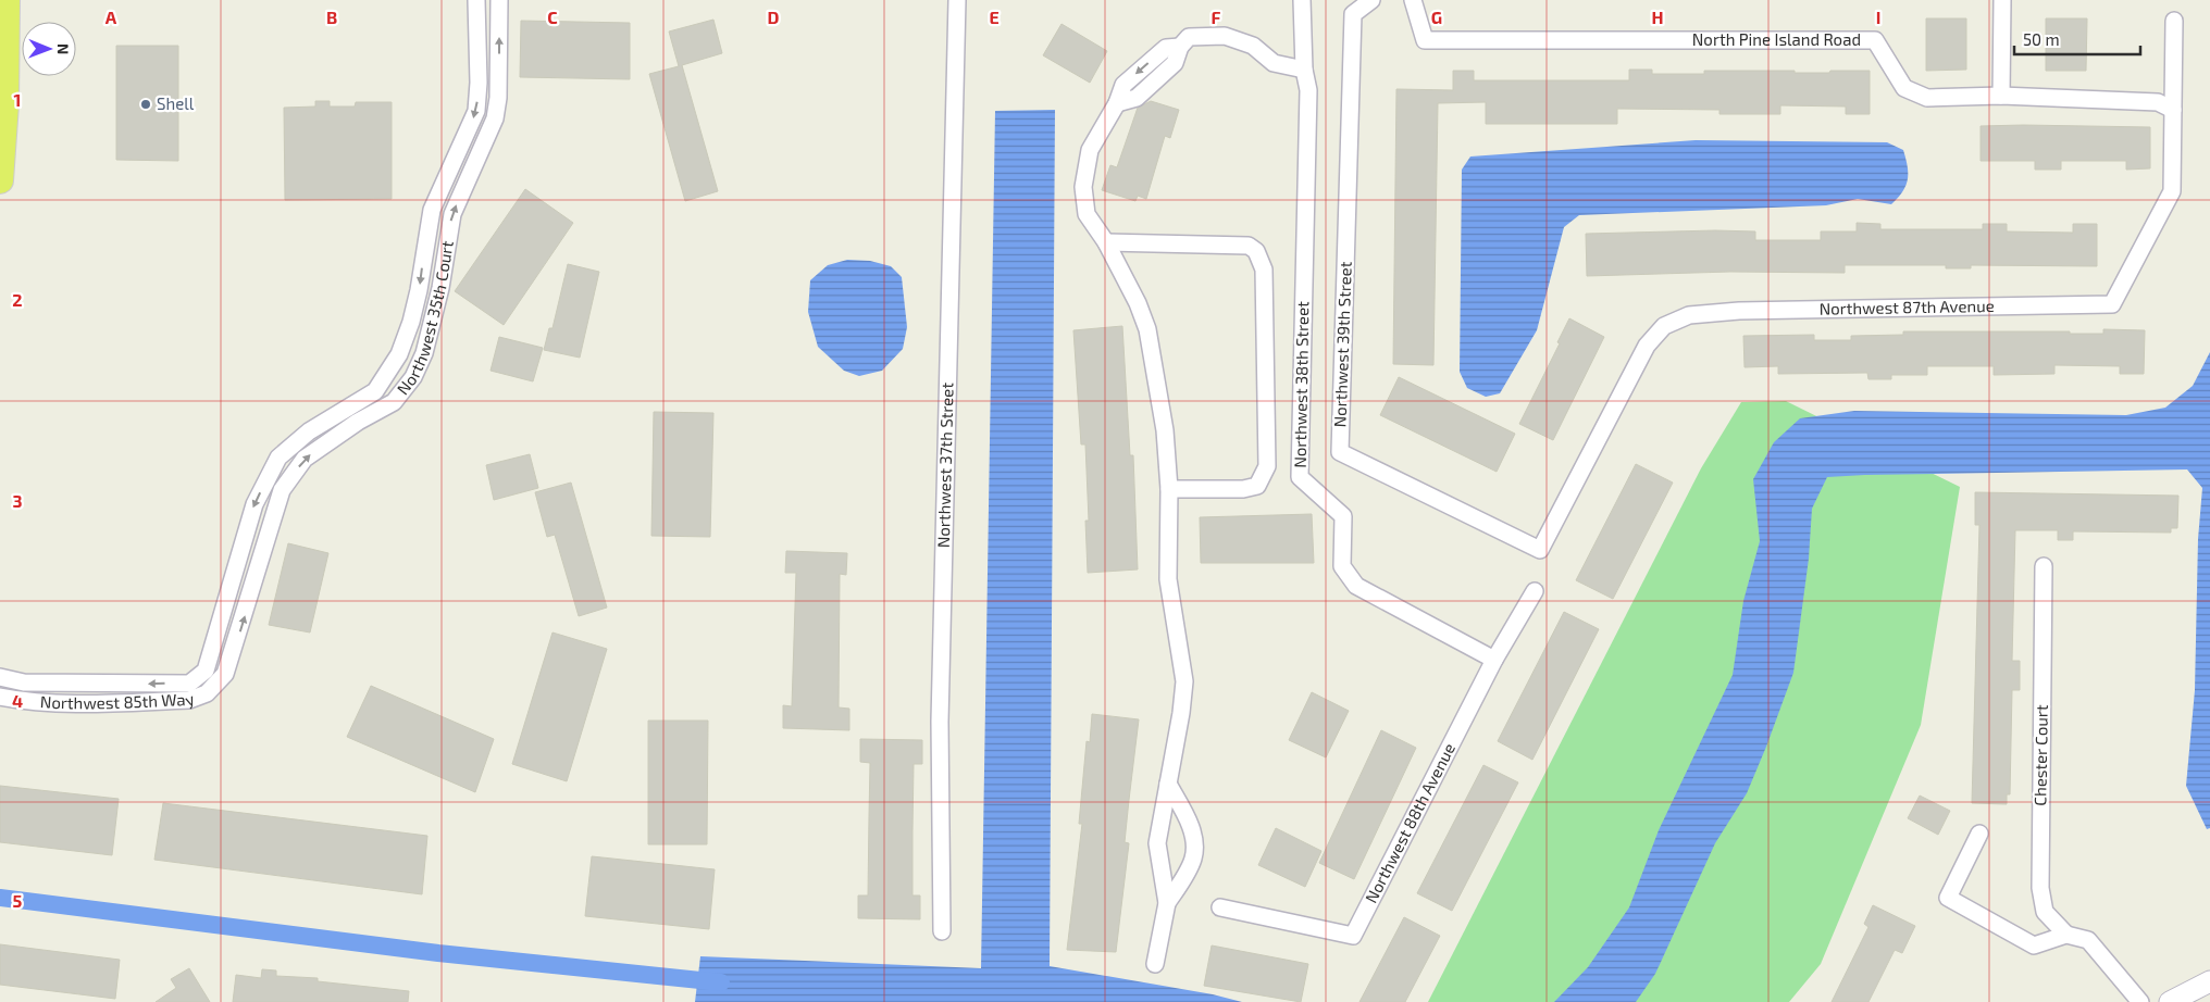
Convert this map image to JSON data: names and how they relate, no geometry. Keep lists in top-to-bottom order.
{
  "streets": {
    "street": [
      "North Pine Island Road",
      "Northwest 87th Avenue",
      "Northwest 35th Court",
      "Northwest 39th Street",
      "Northwest 38th Street",
      "Northwest 37th Street",
      "Northwest 85th Way",
      "Chester Court",
      "Northwest 88th Avenue"
    ]
  },
  "crossings": [
    ["North Pine Island Road", "Northwest 87th Avenue"],
    ["Northwest 87th Avenue", "Northwest 39th Street"],
    ["Northwest 35th Court", "Northwest 85th Way"],
    ["Northwest 38th Street", "Northwest 88th Avenue"]
  ],
  "places": ["Shell"],
  "scale_bar": "50 m",
  "north": "right",
  "grid": {
    "columns": [
      "A",
      "B",
      "C",
      "D",
      "E",
      "F",
      "G",
      "H",
      "I"
    ],
    "rows": [
      "1",
      "2",
      "3",
      "4",
      "5"
    ]
  }
}
